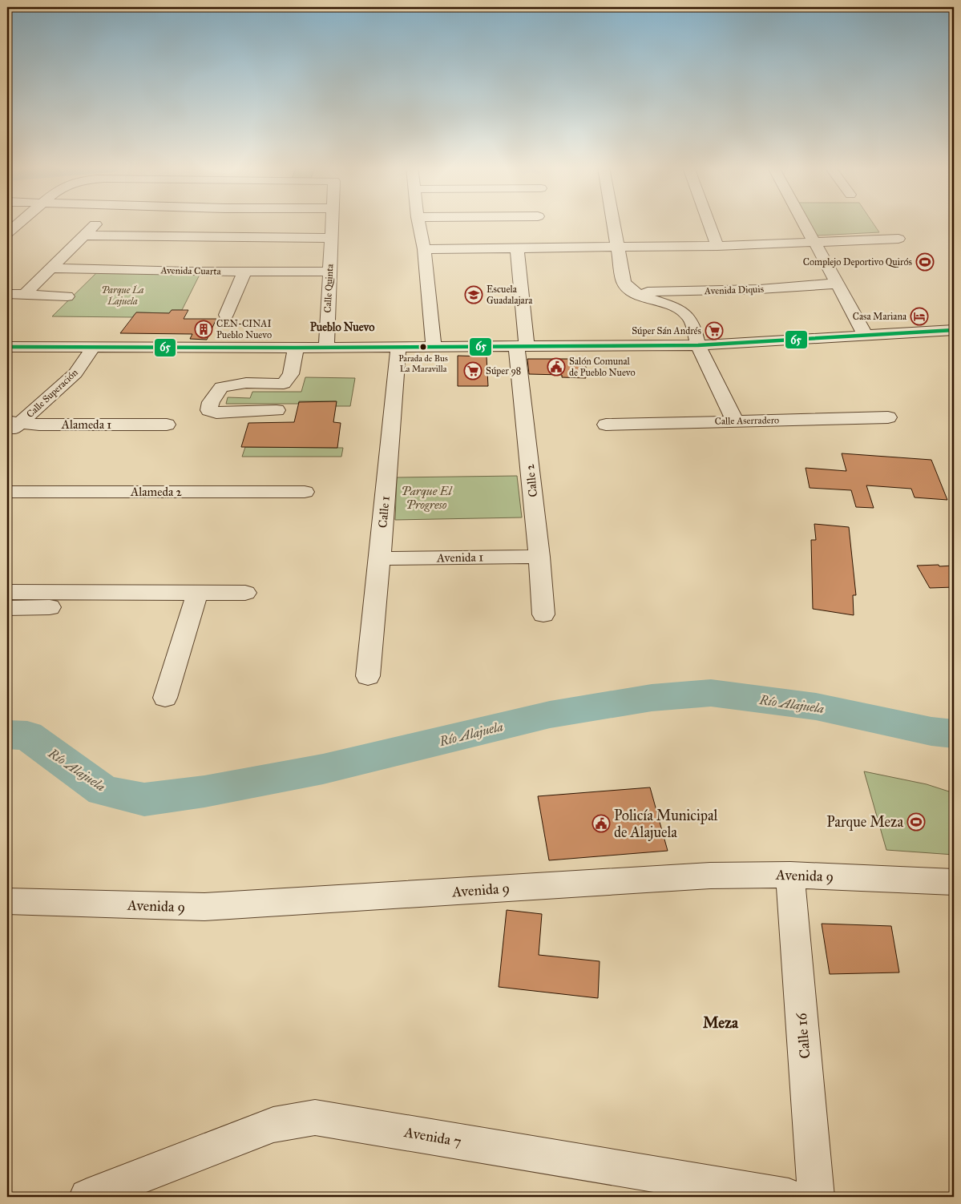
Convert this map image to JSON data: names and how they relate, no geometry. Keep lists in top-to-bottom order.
{
  "streets": {
    "street": [
      "Avenida Cuarta",
      "Calle Quinta",
      "Avenida Diquis",
      "Calle Superación",
      "Calle Aserradero",
      "Alameda 1",
      "Calle 2",
      "Alameda 2",
      "Calle 1",
      "Avenida 1",
      "Avenida 9",
      "Calle 16",
      "Avenida 7"
    ]
  },
  "crossings": [
    ["Avenida Cuarta", "Calle Quinta"],
    ["Calle Superación", "Alameda 1"],
    ["Calle 2", "Avenida 1"],
    ["Calle 1", "Avenida 1"],
    ["Avenida 9", "Calle 16"]
  ],
  "districts": ["Pueblo Nuevo", "Meza"],
  "water": ["Río Alajuela"],
  "parks": ["Parque La Lajuela", "Parque El Progreso"],
  "places": {
    "sports": ["Complejo Deportivo Quirós", "Parque Meza"],
    "school or university": ["Escuela Guadalajara"],
    "hotel": ["Casa Mariana"],
    "building": ["CEN-CINAI Pueblo Nuevo"],
    "supermarket": ["Súper Sán Andrés", "Súper 98"],
    "other": ["Parada de Bus La Maravilla"],
    "public building": ["Salón Comunal de Pueblo Nuevo", "Policía Municipal de Alajuela"]
  },
  "lines": ["transit line 65"]
}
